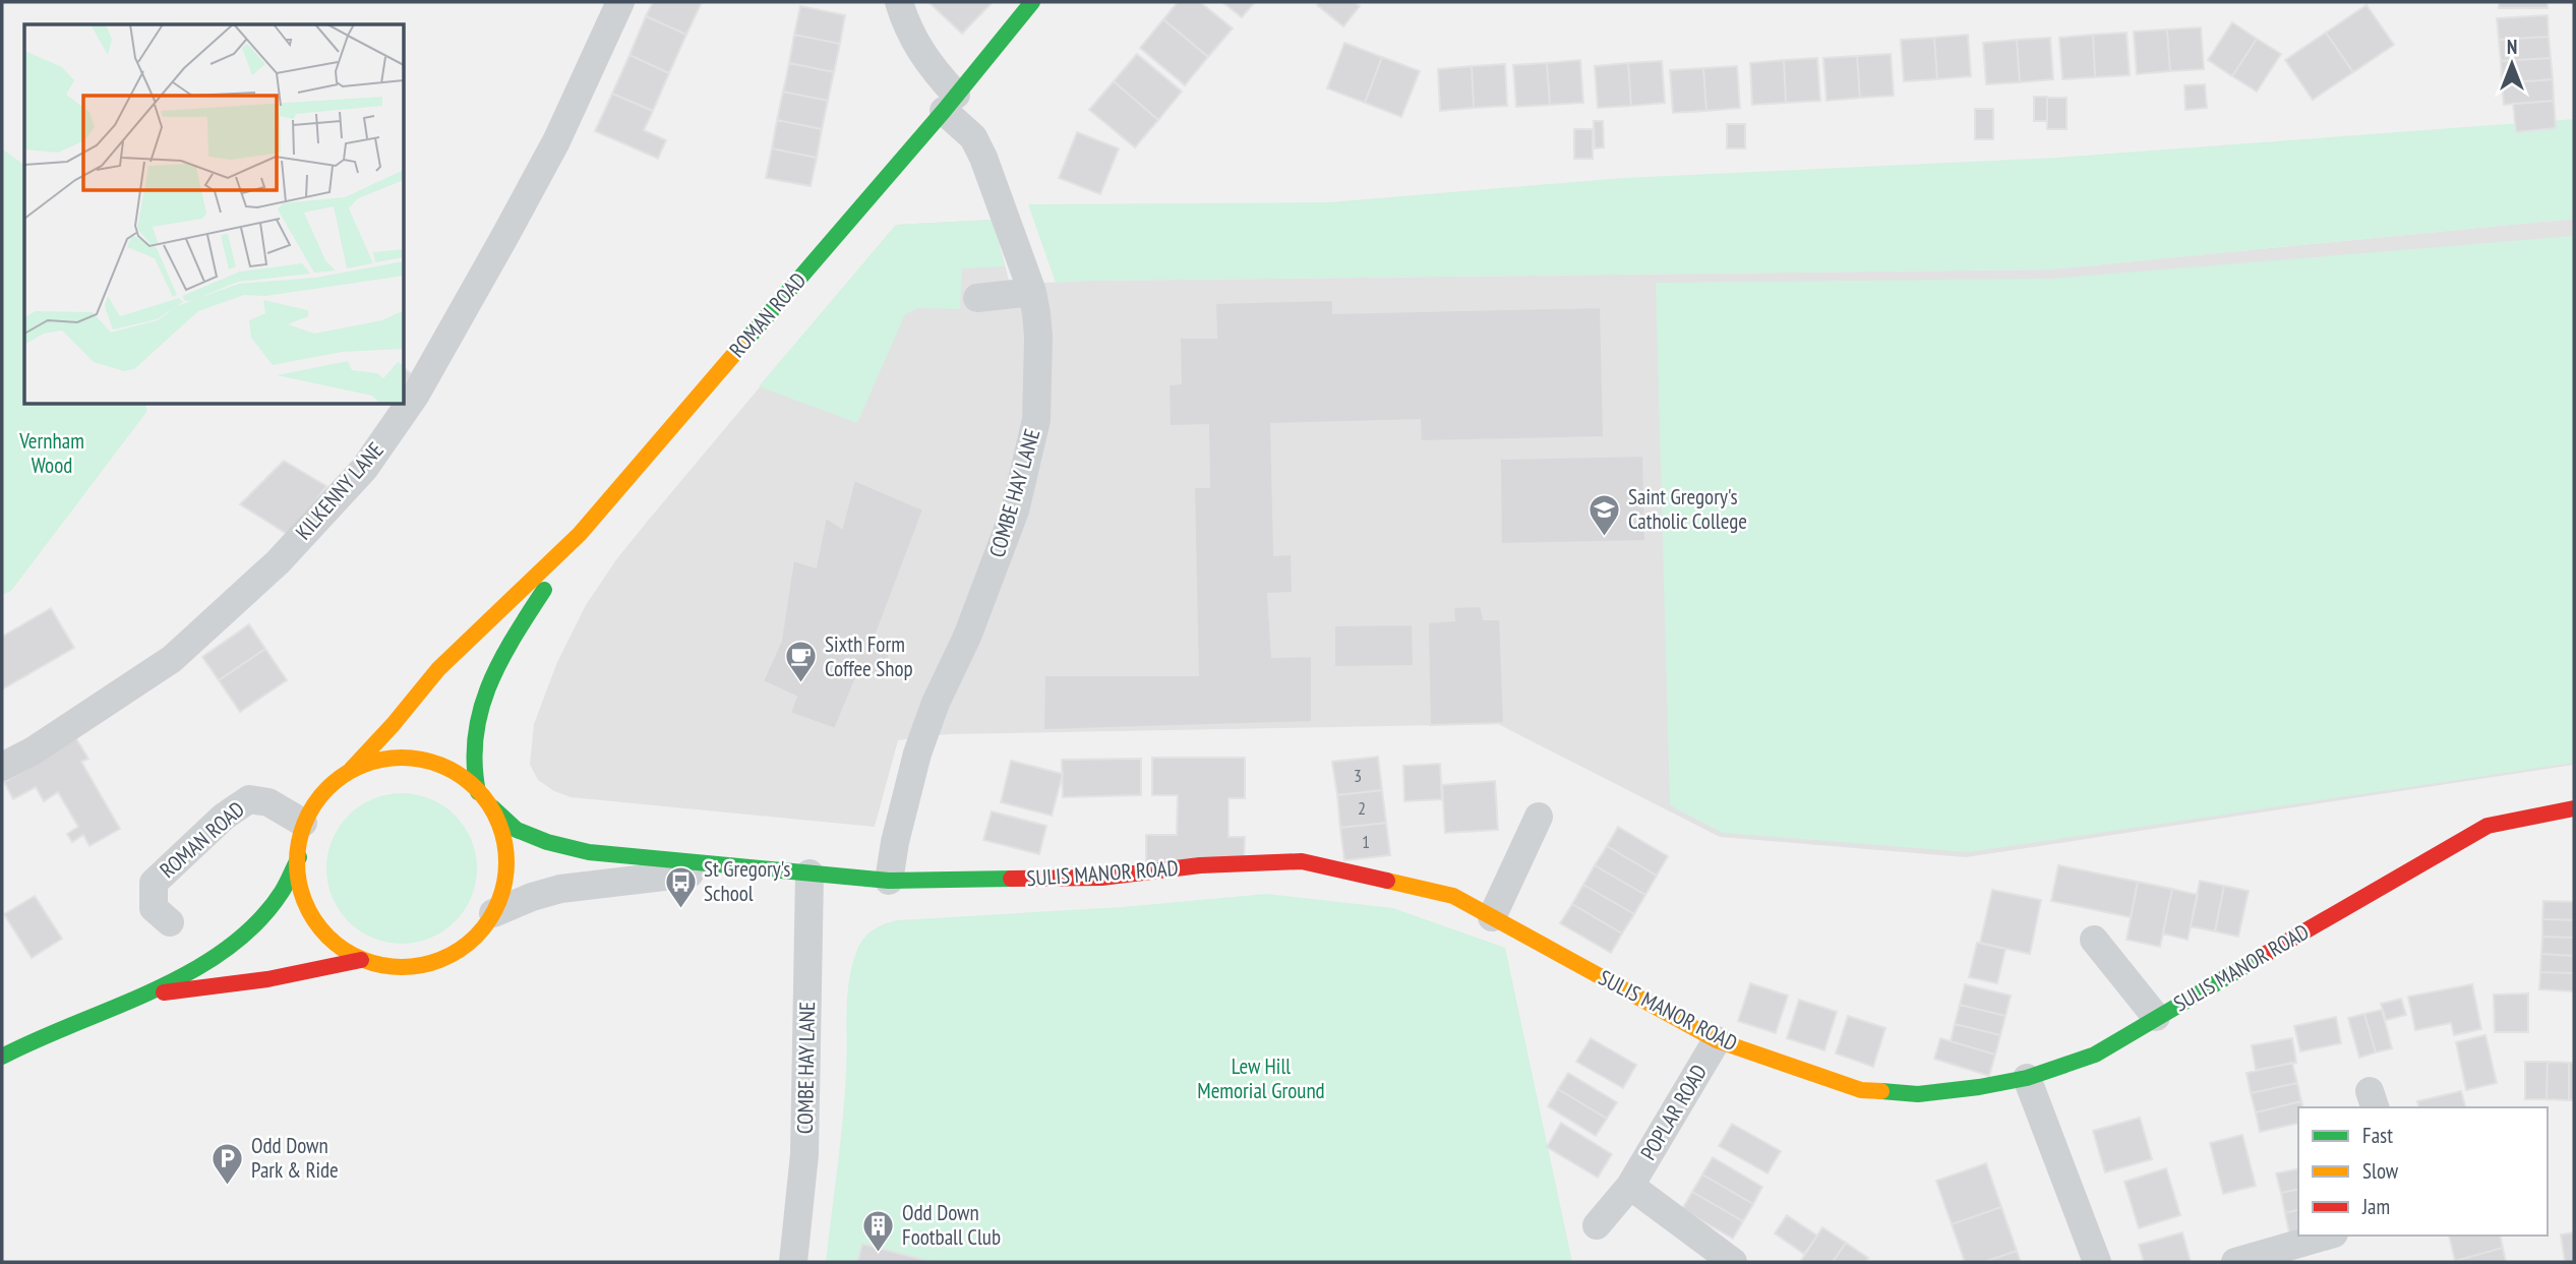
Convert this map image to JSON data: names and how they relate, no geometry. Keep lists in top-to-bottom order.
{
  "streets": {
    "main road": ["ROMAN ROAD", "SULIS MANOR ROAD"],
    "street": ["KILKENNY LANE", "COMBE HAY LANE", "POPLAR ROAD"]
  },
  "crossings": [
    ["ROMAN ROAD", "COMBE HAY LANE"],
    ["ROMAN ROAD", "SULIS MANOR ROAD"],
    ["COMBE HAY LANE", "SULIS MANOR ROAD"],
    ["SULIS MANOR ROAD", "POPLAR ROAD"]
  ],
  "parks": ["Vernham Wood", "Lew Hill Memorial Ground"],
  "places": {
    "school or university": ["Saint Gregory's Catholic College"],
    "cafe": ["Sixth Form Coffee Shop"],
    "bus stop": ["St Gregory's School"],
    "parking": ["Odd Down Park & Ride"],
    "building": ["Odd Down Football Club"]
  },
  "house_numbers": ["3", "2", "1"],
  "legend": ["Fast", "Slow", "Jam"],
  "north": "top"
}
